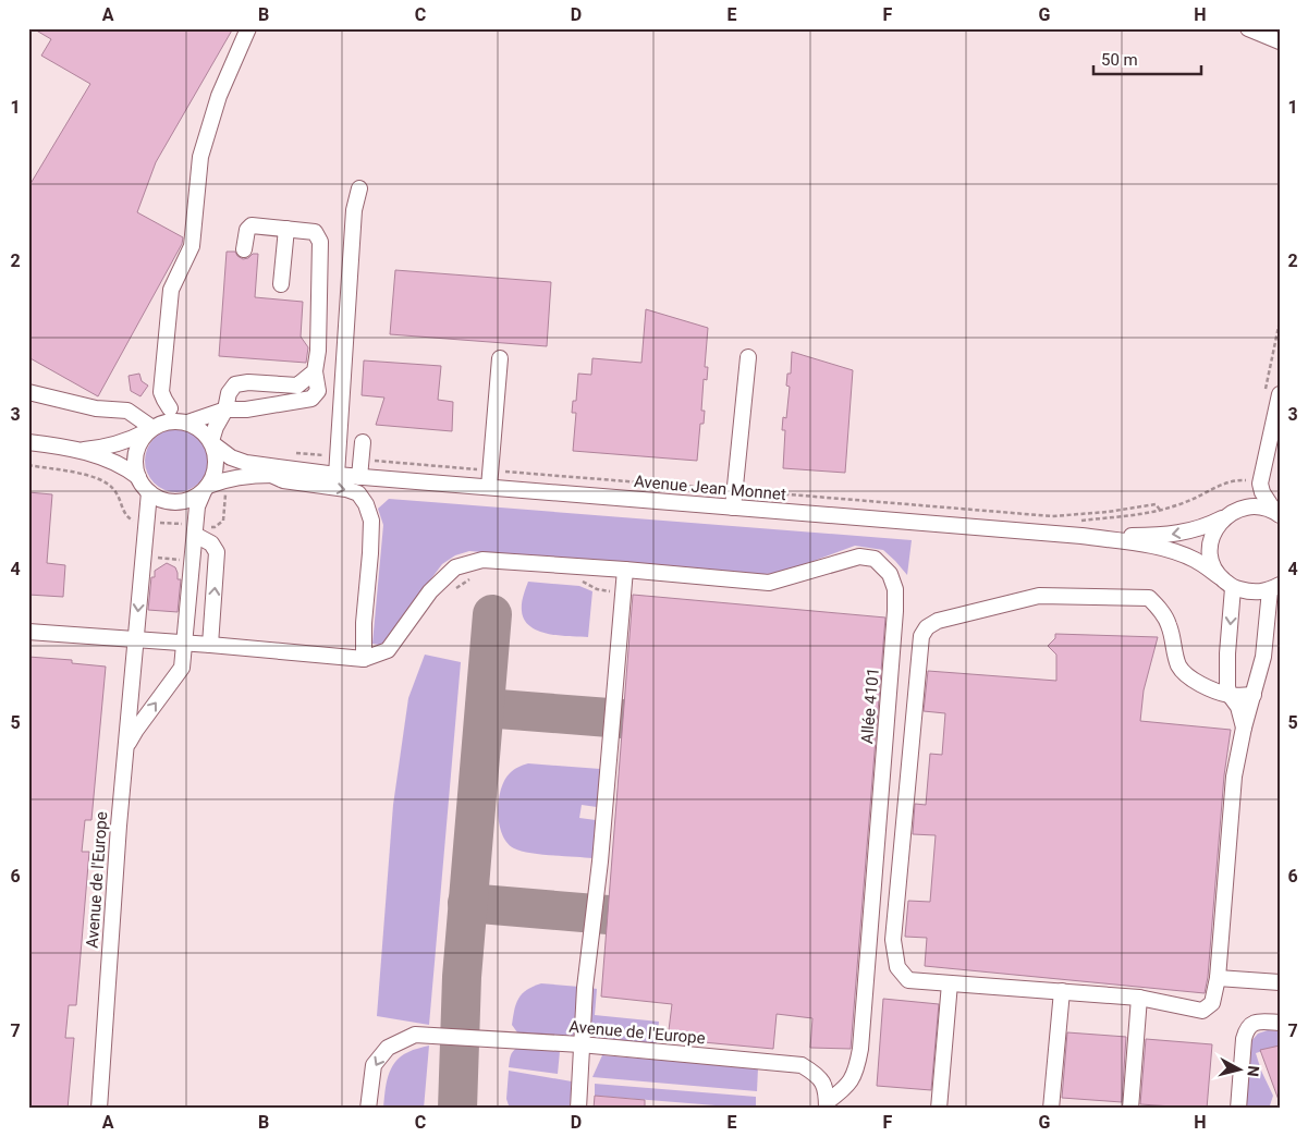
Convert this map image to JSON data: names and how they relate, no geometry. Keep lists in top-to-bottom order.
{
  "streets": {
    "street": ["Avenue Jean Monnet", "Allée 4101", "Avenue de l'Europe"]
  },
  "crossings": [
    ["Avenue Jean Monnet", "Avenue de l'Europe"],
    ["Allée 4101", "Avenue de l'Europe"]
  ],
  "scale_bar": "50 m",
  "north": "right",
  "grid": {
    "columns": [
      "A",
      "B",
      "C",
      "D",
      "E",
      "F",
      "G",
      "H"
    ],
    "rows": [
      "1",
      "2",
      "3",
      "4",
      "5",
      "6",
      "7"
    ]
  }
}
